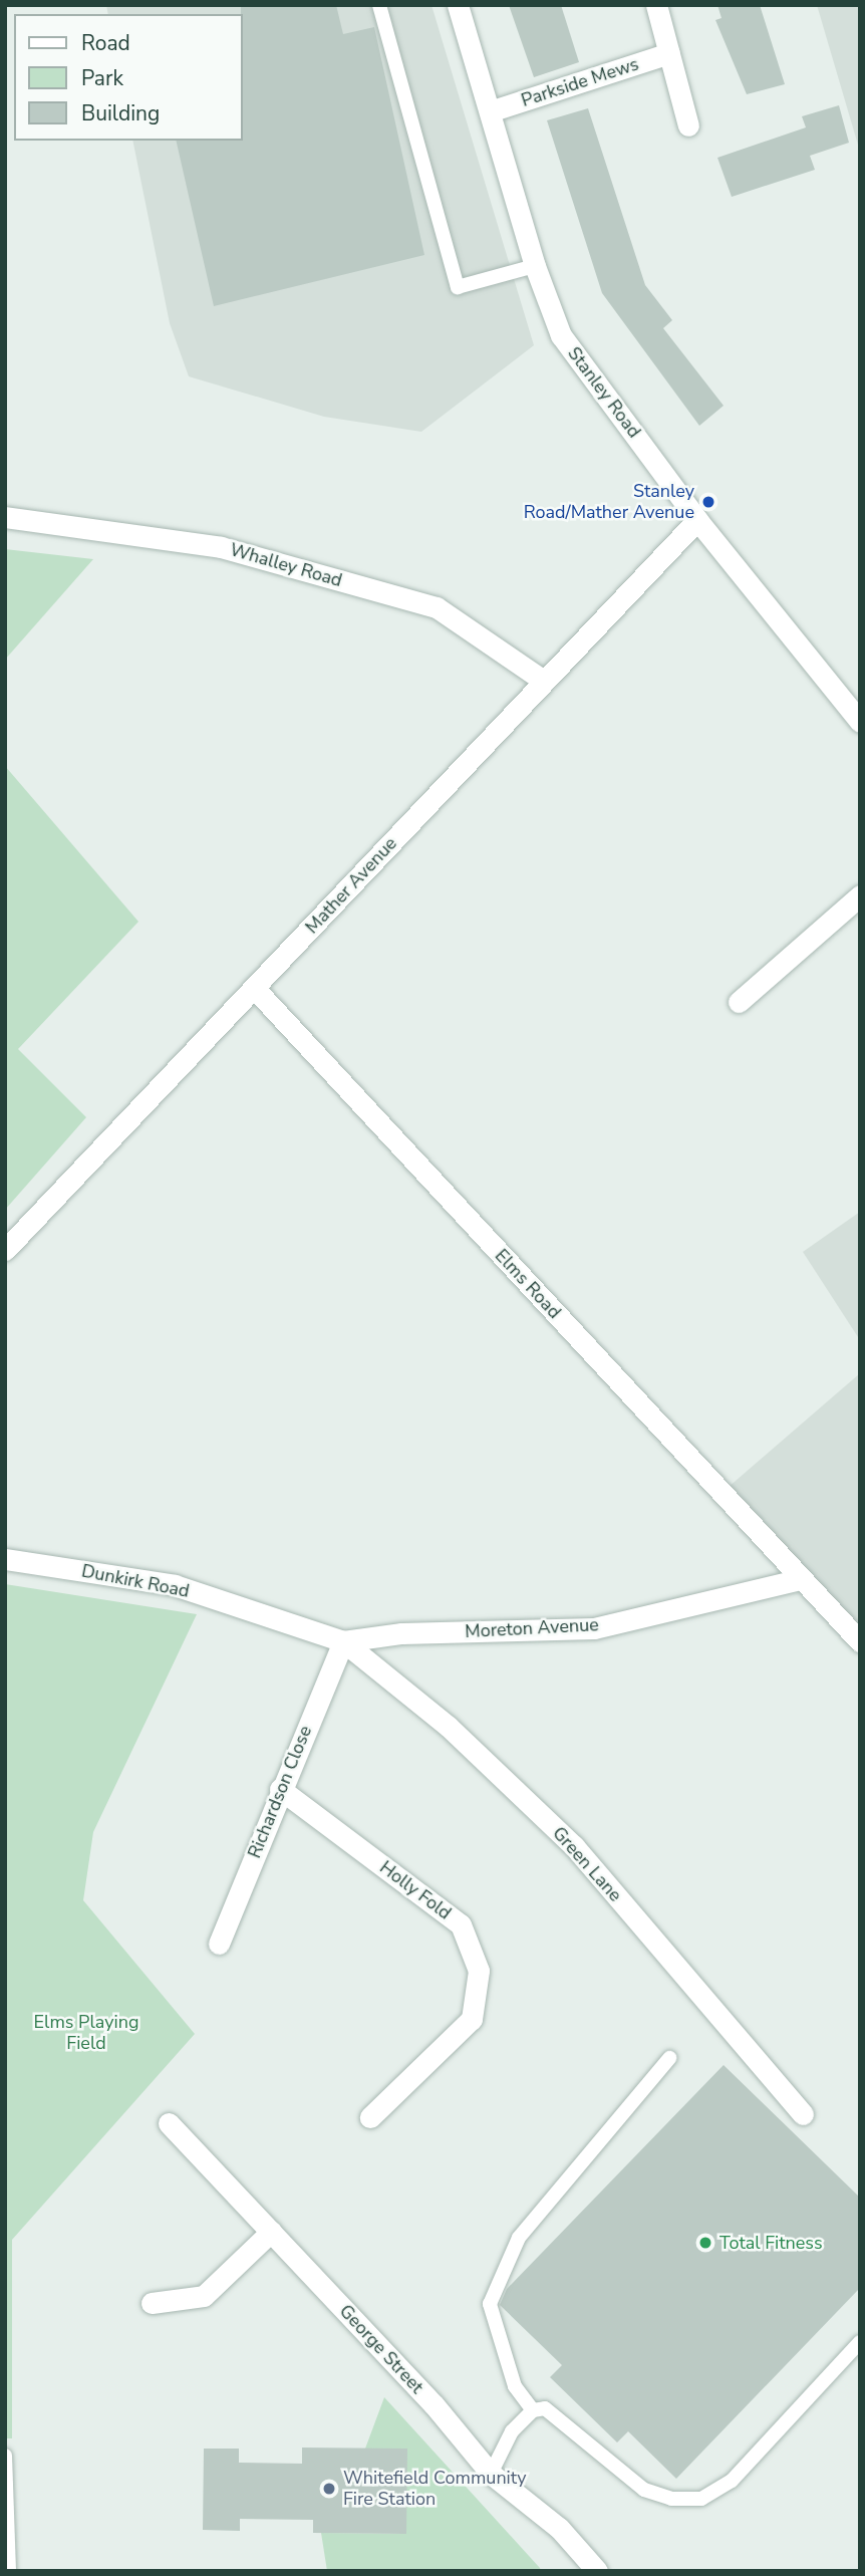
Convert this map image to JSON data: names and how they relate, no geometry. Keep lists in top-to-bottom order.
{
  "streets": {
    "street": [
      "Parkside Mews",
      "Stanley Road",
      "Whalley Road",
      "Mather Avenue",
      "Elms Road",
      "Dunkirk Road",
      "Moreton Avenue",
      "Richardson Close",
      "Green Lane",
      "Holly Fold",
      "George Street"
    ]
  },
  "crossings": [
    ["Parkside Mews", "Stanley Road"],
    ["Stanley Road", "Mather Avenue"],
    ["Whalley Road", "Mather Avenue"],
    ["Mather Avenue", "Elms Road"],
    ["Elms Road", "Moreton Avenue"],
    ["Dunkirk Road", "Moreton Avenue"],
    ["Dunkirk Road", "Richardson Close"],
    ["Dunkirk Road", "Green Lane"],
    ["Moreton Avenue", "Richardson Close"],
    ["Moreton Avenue", "Green Lane"],
    ["Richardson Close", "Green Lane"],
    ["Richardson Close", "Holly Fold"]
  ],
  "parks": ["Elms Playing Field"],
  "places": ["Stanley Road/Mather Avenue", "Total Fitness", "Whitefield Community Fire Station"],
  "legend": ["Road", "Park", "Building"]
}
